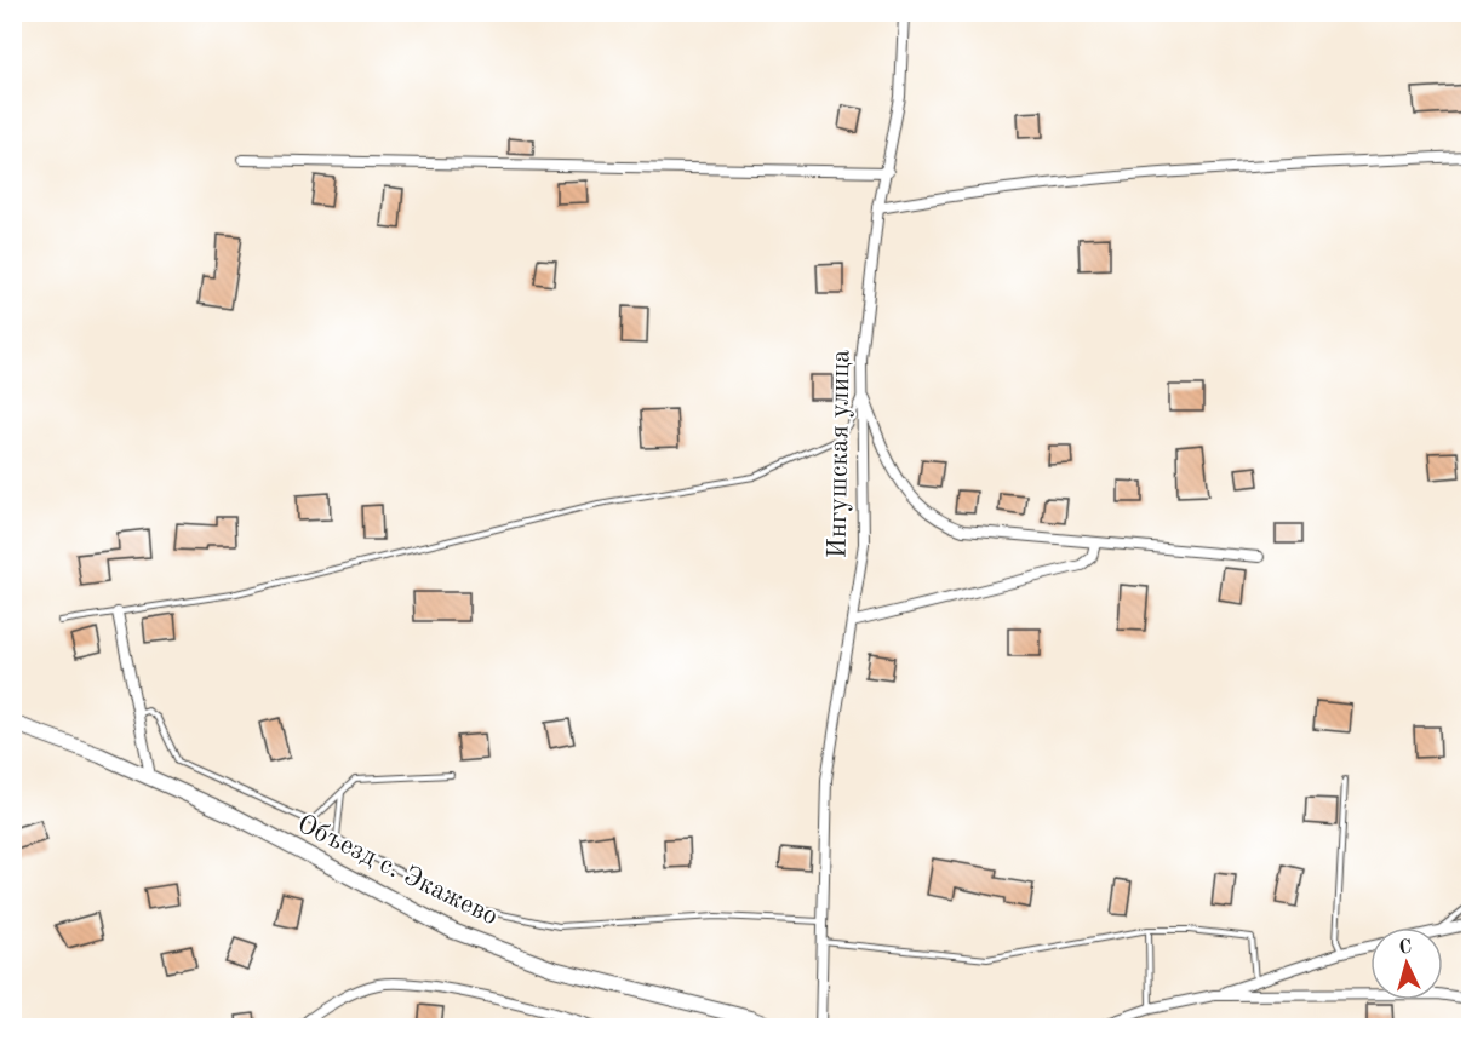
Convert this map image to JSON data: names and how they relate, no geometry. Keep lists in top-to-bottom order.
{
  "streets": {
    "main road": ["Объезд с. Экажево"],
    "street": ["Ингушская улица"]
  },
  "north": "top"
}
